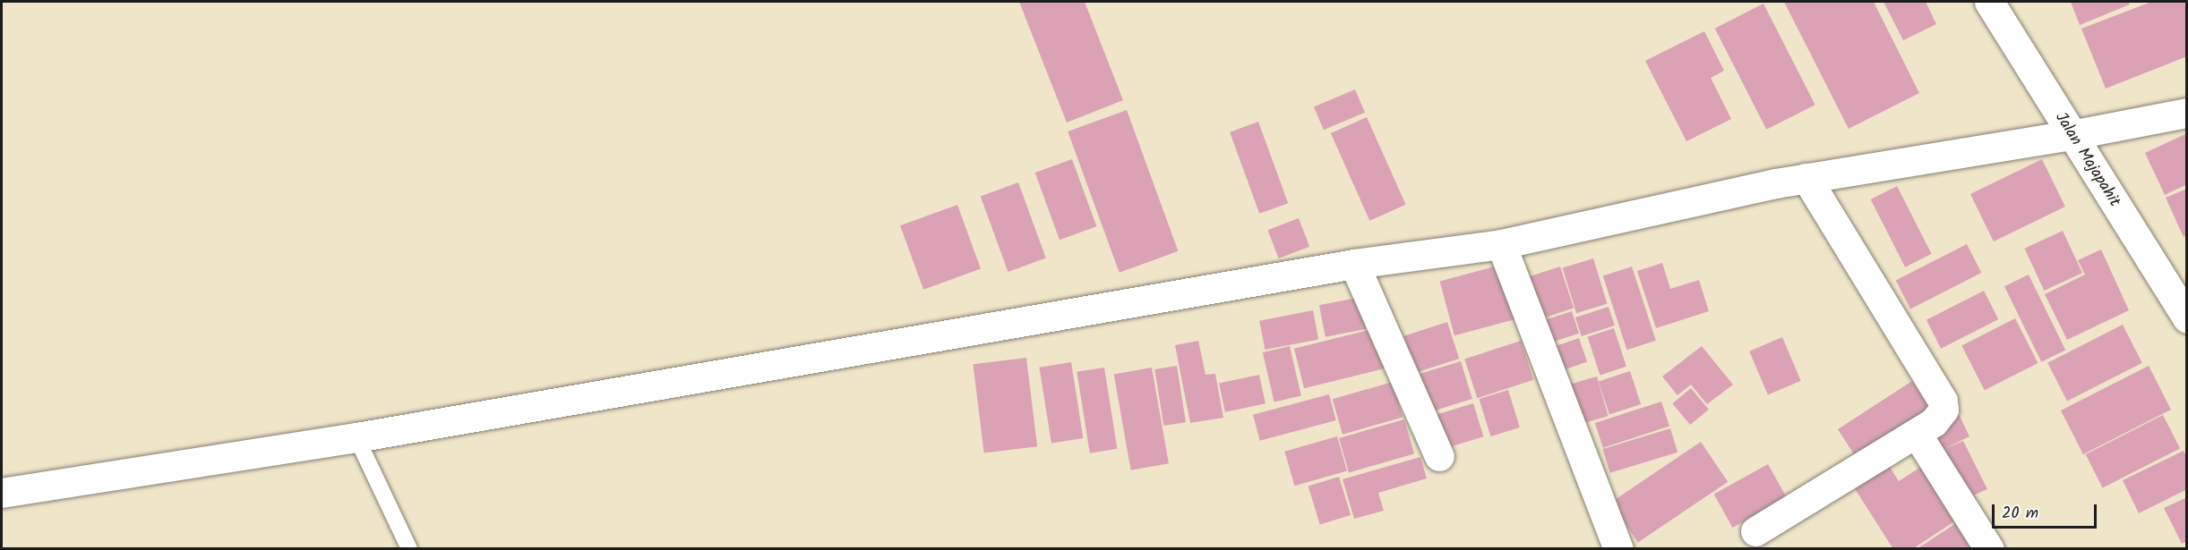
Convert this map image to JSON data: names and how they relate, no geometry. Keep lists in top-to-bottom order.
{
  "streets": {
    "street": ["Jalan Majapahit"]
  },
  "scale_bar": "20 m"
}
